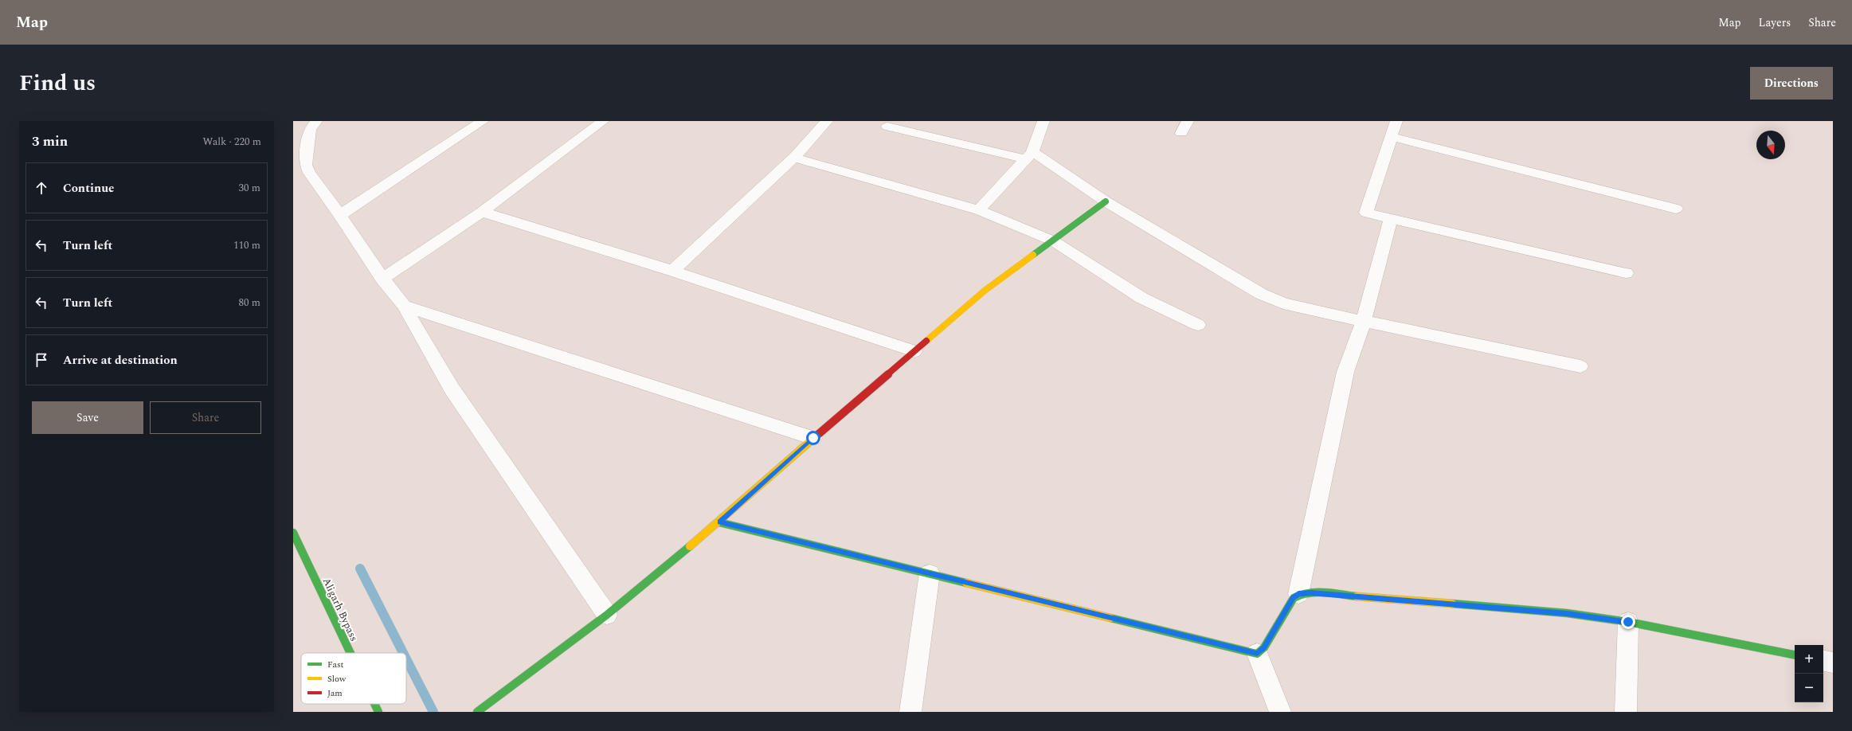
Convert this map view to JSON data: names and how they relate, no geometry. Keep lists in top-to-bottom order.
{
  "streets": {
    "main road": ["Aligarh Bypass"]
  },
  "legend": ["Fast", "Slow", "Jam"],
  "north": "bottom",
  "page": {
    "header": "Map",
    "nav": ["Map", "Layers", "Share"],
    "title": "Find us",
    "buttons": [
      "Directions",
      ["Save", "Share"]
    ],
    "heading": ["3 min", "Walk · 220 m"],
    "list": [
      ["Continue", "30 m"],
      ["Turn left", "110 m"],
      ["Turn left", "80 m"],
      "Arrive at destination"
    ],
    "map_buttons": ["+", "−"]
  }
}
